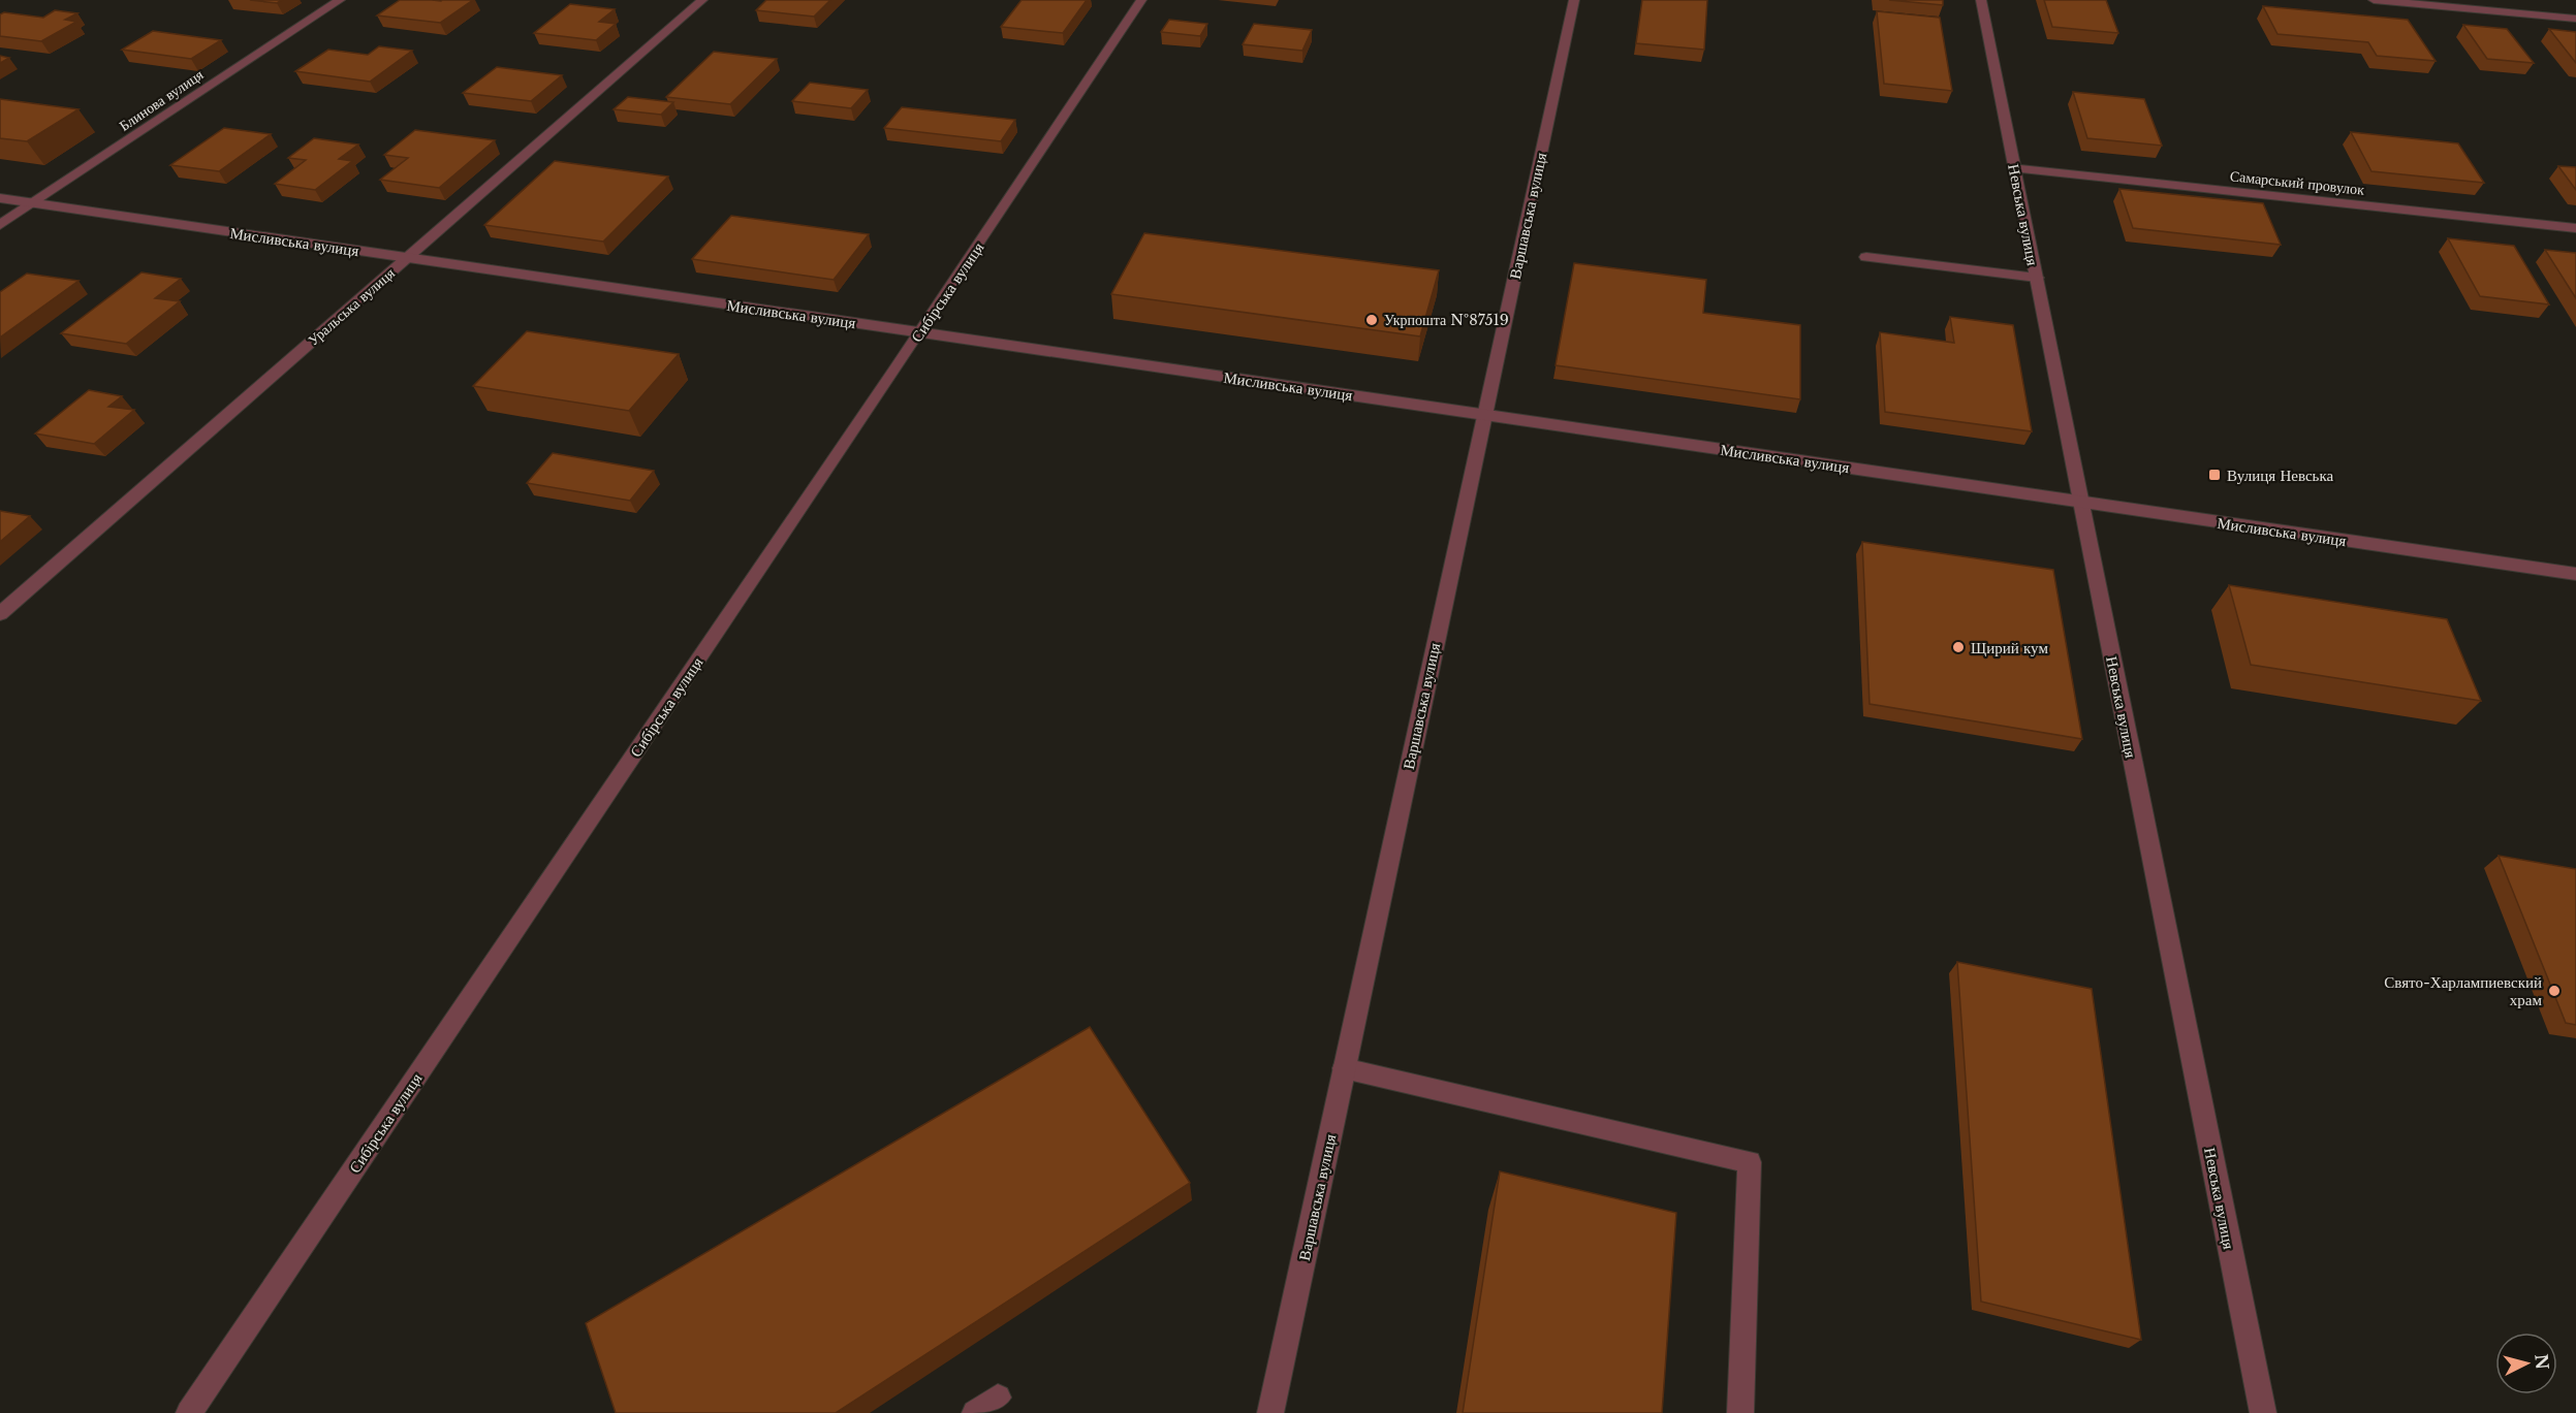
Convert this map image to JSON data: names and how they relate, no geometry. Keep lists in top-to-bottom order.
{
  "streets": {
    "street": [
      "Блинова вулиця",
      "Самарський провулок",
      "Невська вулиця",
      "Варшавська вулиця",
      "Мисливська вулиця",
      "Сибірська вулиця",
      "Уральська вулиця"
    ]
  },
  "crossings": [
    ["Блинова вулиця", "Мисливська вулиця"],
    ["Самарський провулок", "Невська вулиця"],
    ["Невська вулиця", "Мисливська вулиця"],
    ["Варшавська вулиця", "Мисливська вулиця"],
    ["Мисливська вулиця", "Сибірська вулиця"],
    ["Мисливська вулиця", "Уральська вулиця"]
  ],
  "places": {
    "other": ["Укрпошта №87519", "Щирий кум", "Свято-Харлампиевский храм"],
    "transit": ["Вулиця Невська"]
  },
  "north": "right"
}
